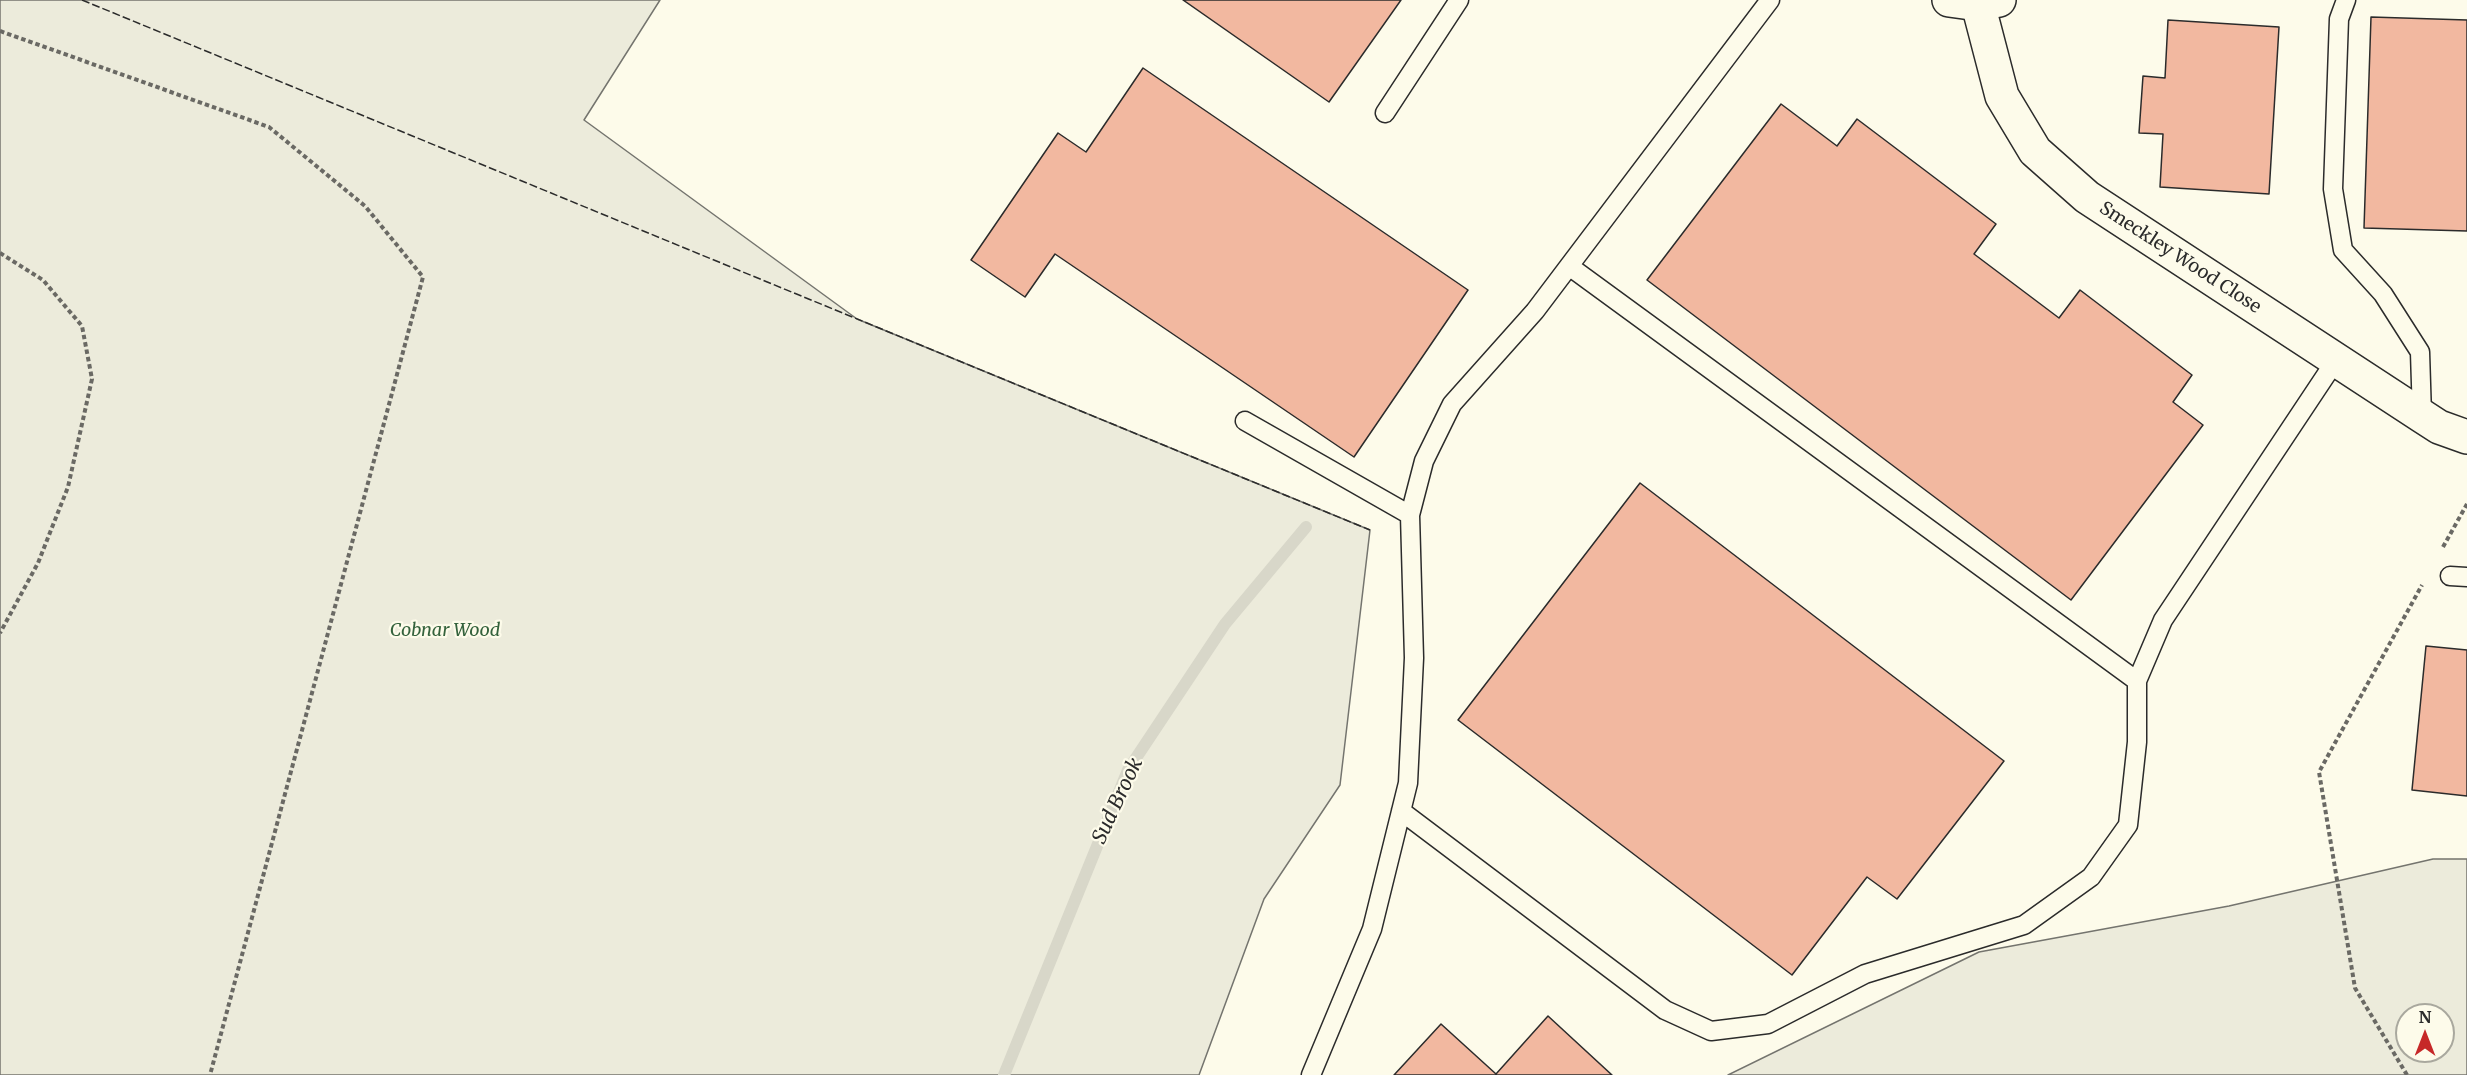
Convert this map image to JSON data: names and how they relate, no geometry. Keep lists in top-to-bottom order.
{
  "streets": {
    "street": ["Smeckley Wood Close"]
  },
  "water": ["Sud Brook"],
  "parks": ["Cobnar Wood"],
  "north": "top"
}
